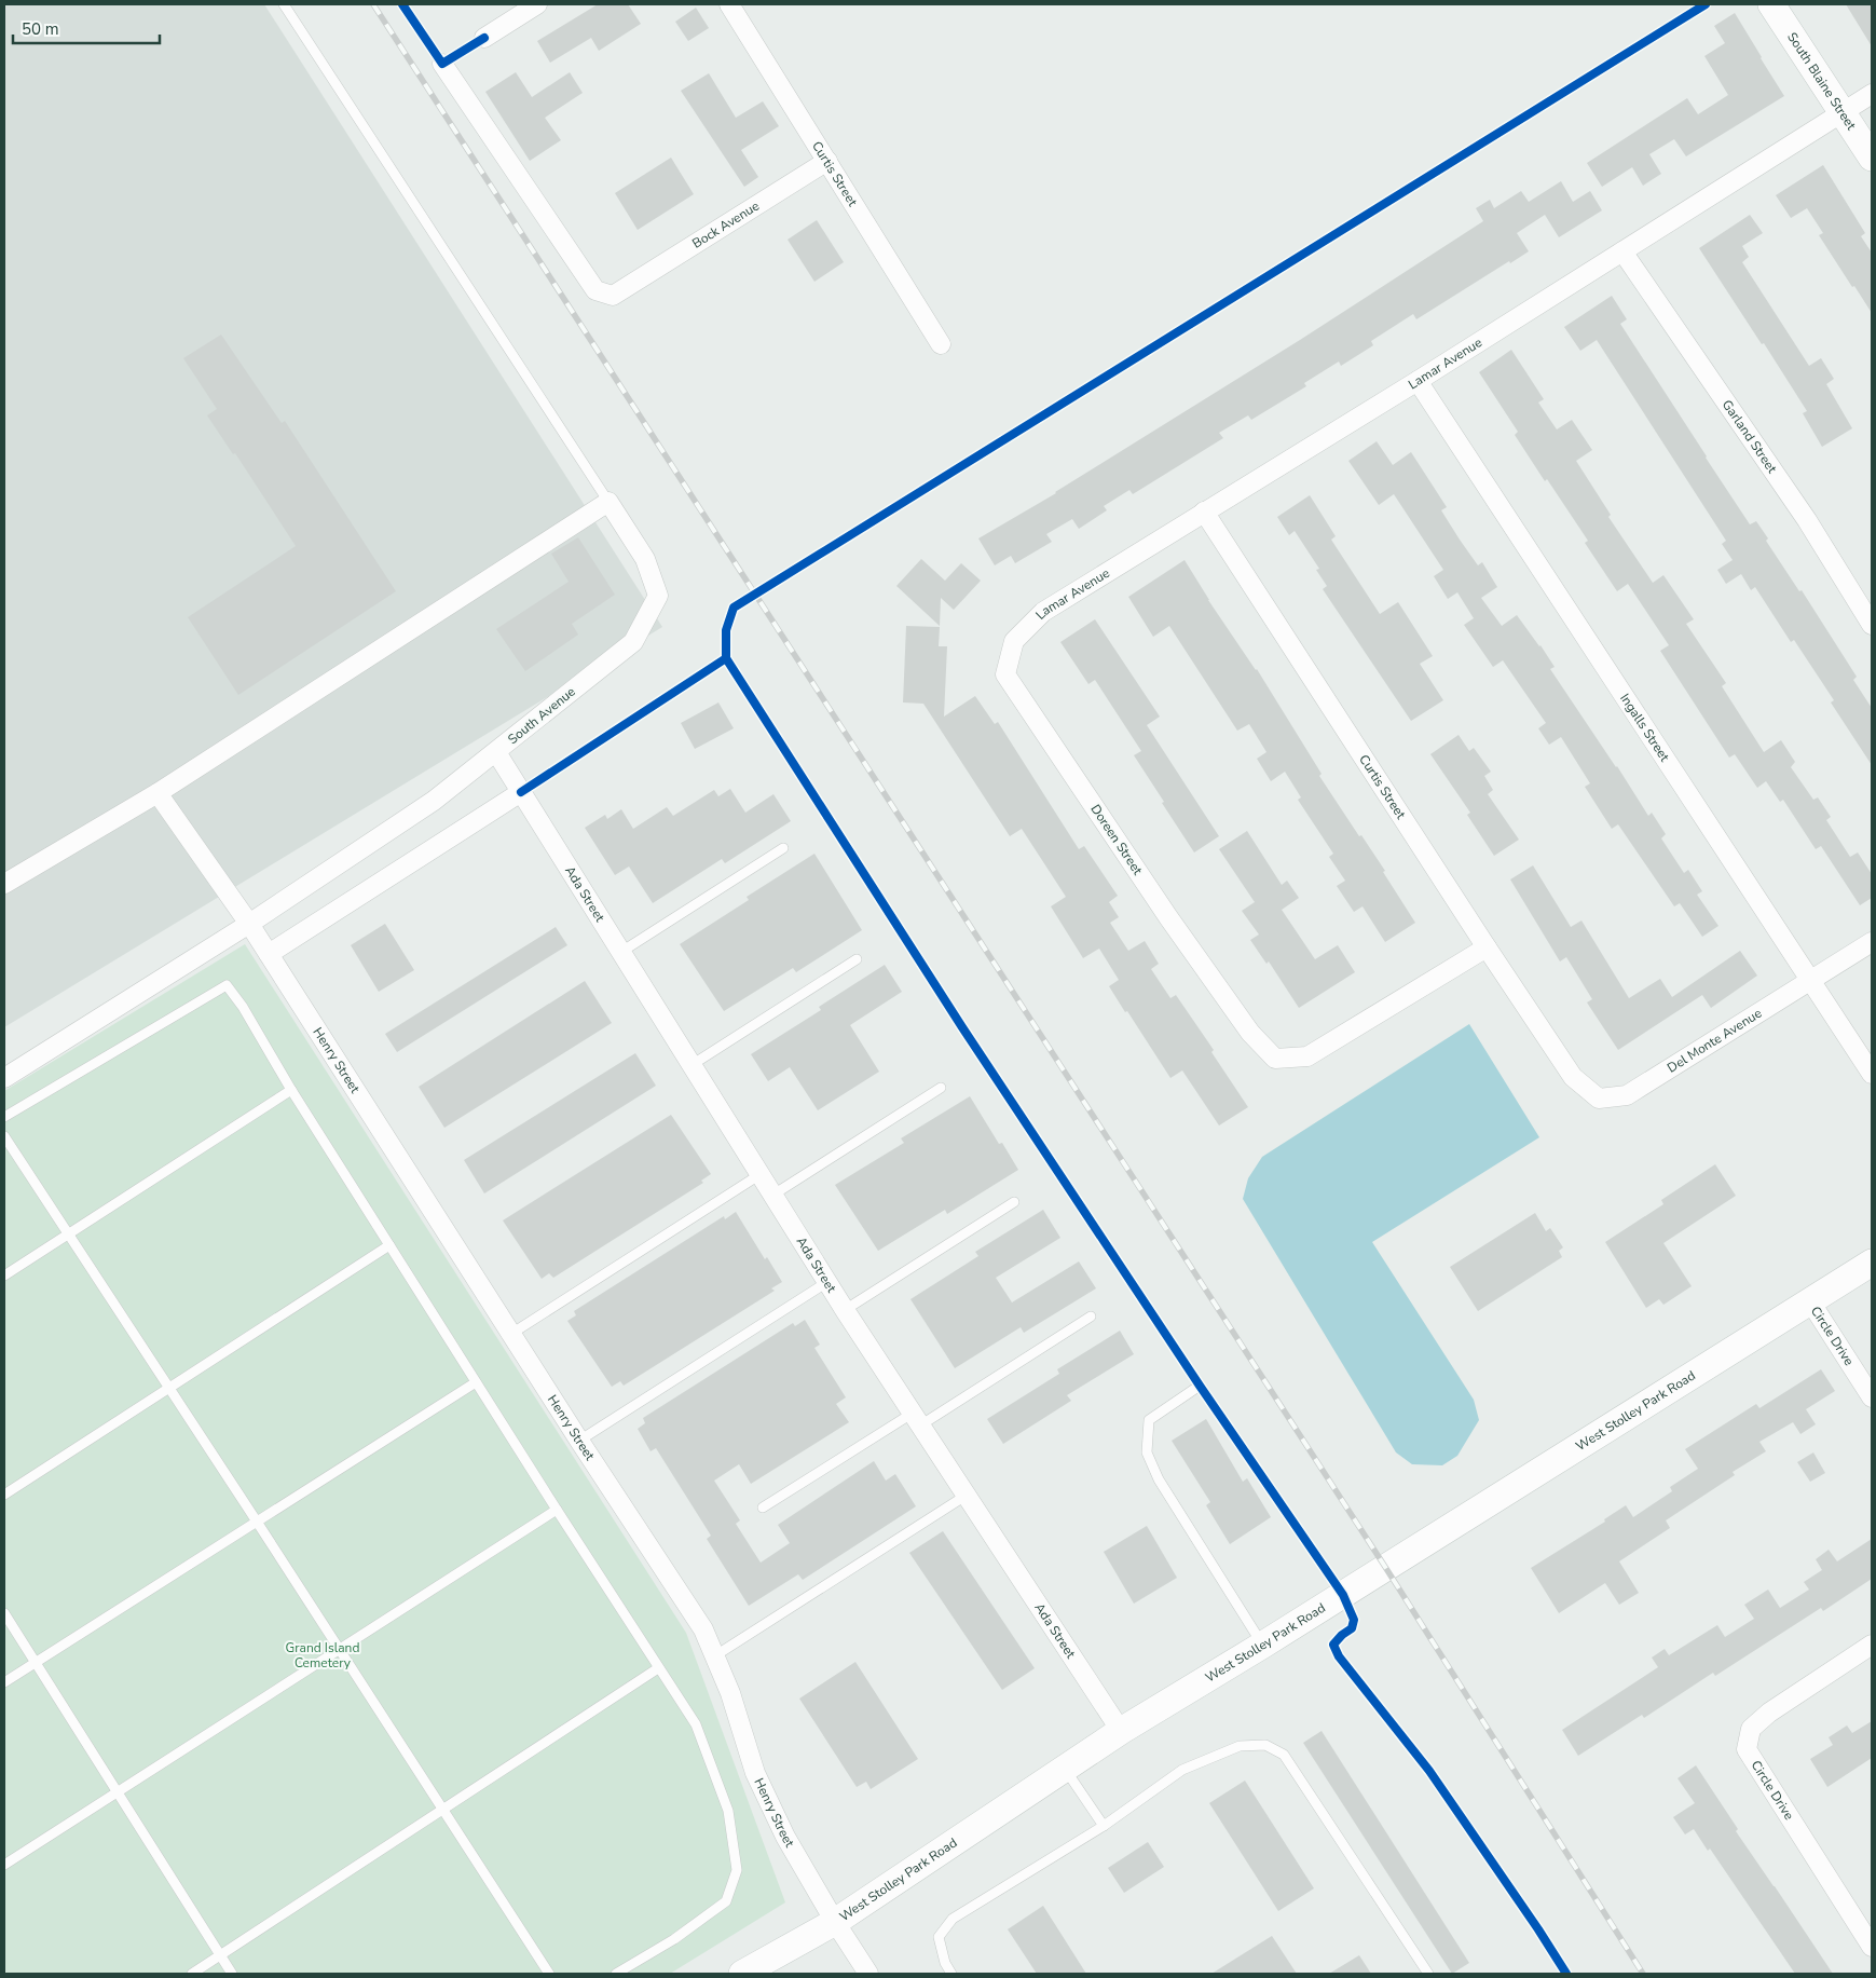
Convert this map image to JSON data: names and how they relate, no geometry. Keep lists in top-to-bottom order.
{
  "streets": {
    "main road": ["South Blaine Street", "West Stolley Park Road"],
    "street": [
      "Curtis Street",
      "Bock Avenue",
      "Lamar Avenue",
      "Garland Street",
      "South Avenue",
      "Ingalls Street",
      "Doreen Street",
      "Ada Street",
      "Del Monte Avenue",
      "Henry Street",
      "Circle Drive"
    ]
  },
  "crossings": [
    ["South Blaine Street", "Lamar Avenue"],
    ["Curtis Street", "Bock Avenue"],
    ["Curtis Street", "Lamar Avenue"],
    ["Curtis Street", "Doreen Street"],
    ["Curtis Street", "Del Monte Avenue"],
    ["Lamar Avenue", "Garland Street"],
    ["Lamar Avenue", "Ingalls Street"],
    ["Lamar Avenue", "Doreen Street"],
    ["South Avenue", "Ada Street"],
    ["Ingalls Street", "Del Monte Avenue"],
    ["Ada Street", "West Stolley Park Road"],
    ["Henry Street", "West Stolley Park Road"],
    ["Circle Drive", "West Stolley Park Road"]
  ],
  "parks": ["Grand Island Cemetery"],
  "scale_bar": "50 m"
}
